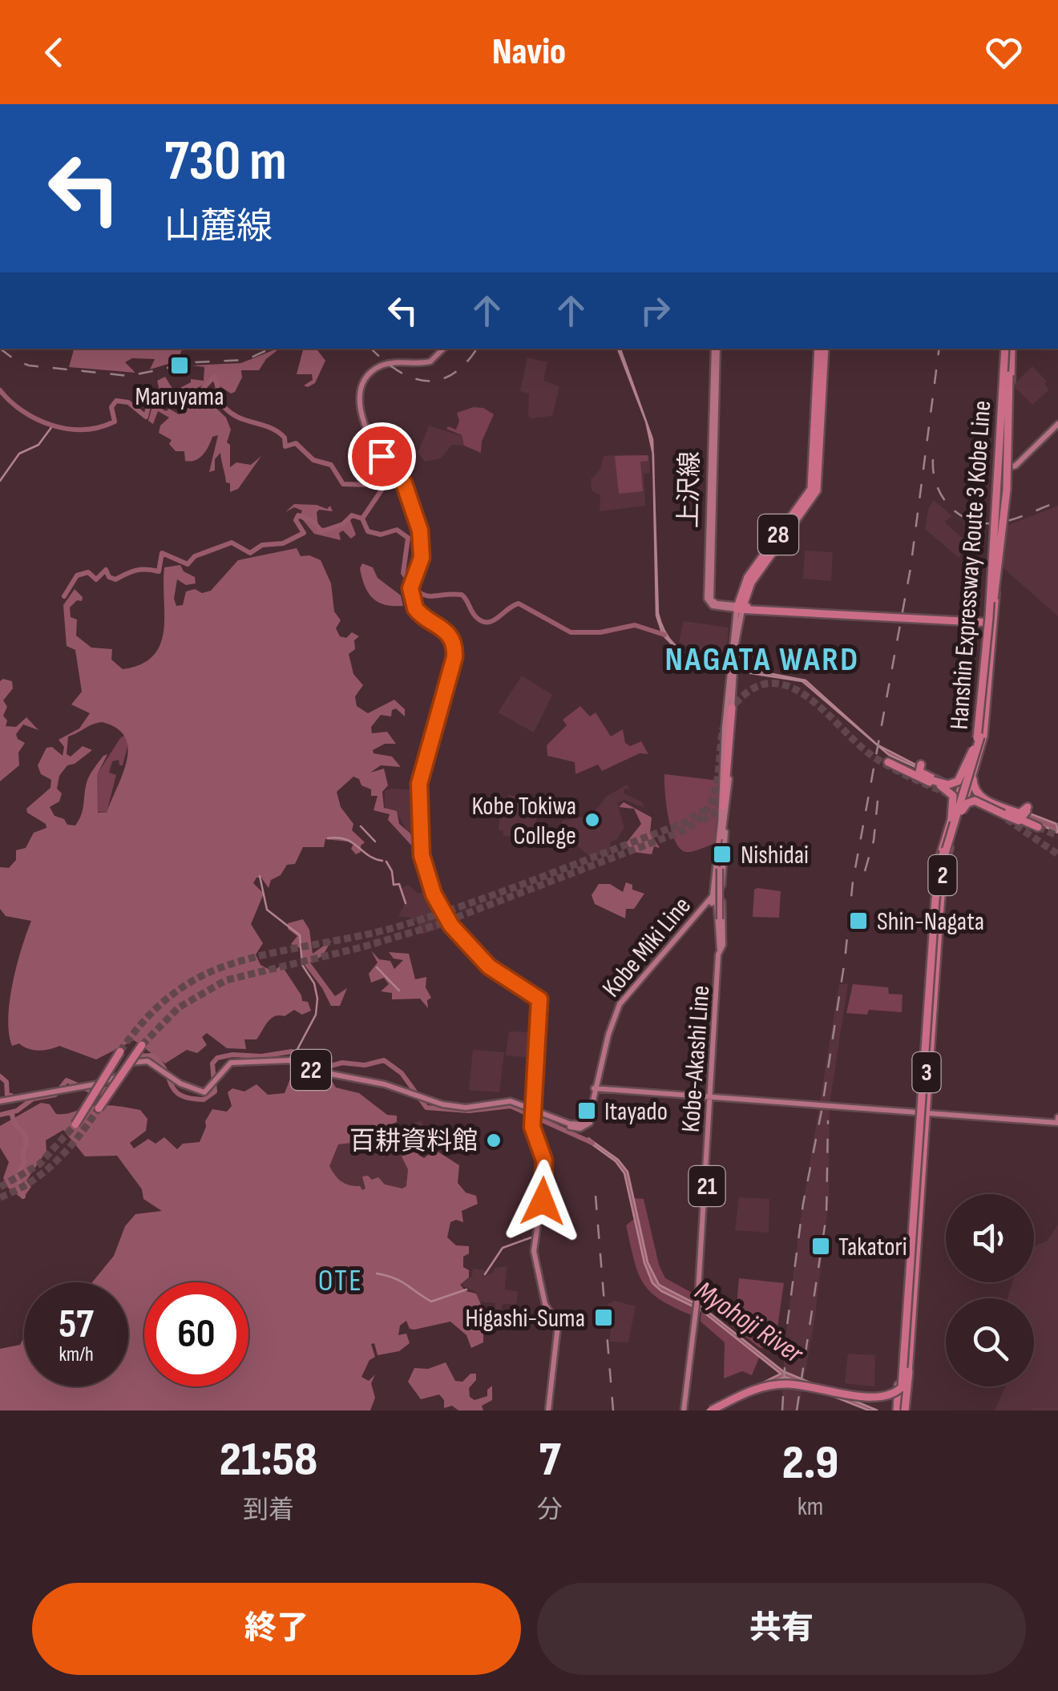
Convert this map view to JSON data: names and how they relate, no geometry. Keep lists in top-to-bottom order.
{
  "streets": {
    "highway": [
      "28",
      "Hanshin Expressway Route 3 Kobe Line",
      "2",
      "3"
    ],
    "main road": [
      "上沢線",
      "Kobe Miki Line",
      "Kobe-Akashi Line",
      "22",
      "21"
    ]
  },
  "crossings": [
    ["上沢線", "28"],
    ["上沢線", "Kobe-Akashi Line"],
    ["28", "Kobe-Akashi Line"],
    ["Hanshin Expressway Route 3 Kobe Line", "3"],
    ["Kobe Miki Line", "Kobe-Akashi Line"]
  ],
  "districts": ["NAGATA WARD", "OTE"],
  "water": ["Myohoji River"],
  "places": {
    "transit": [
      "Maruyama",
      "Nishidai",
      "Shin-Nagata",
      "Itayado",
      "Takatori",
      "Higashi-Suma"
    ],
    "other": ["Kobe Tokiwa College", "百耕資料館"]
  },
  "page": {
    "header": "Navio",
    "turn": ["730 m", "山麓線"],
    "speed": "57 km/h",
    "limit": "60",
    "eta": [
      "21:58",
      "到着",
      "7",
      "分",
      "2.9",
      "km"
    ],
    "buttons": ["終了", "共有"]
  }
}
